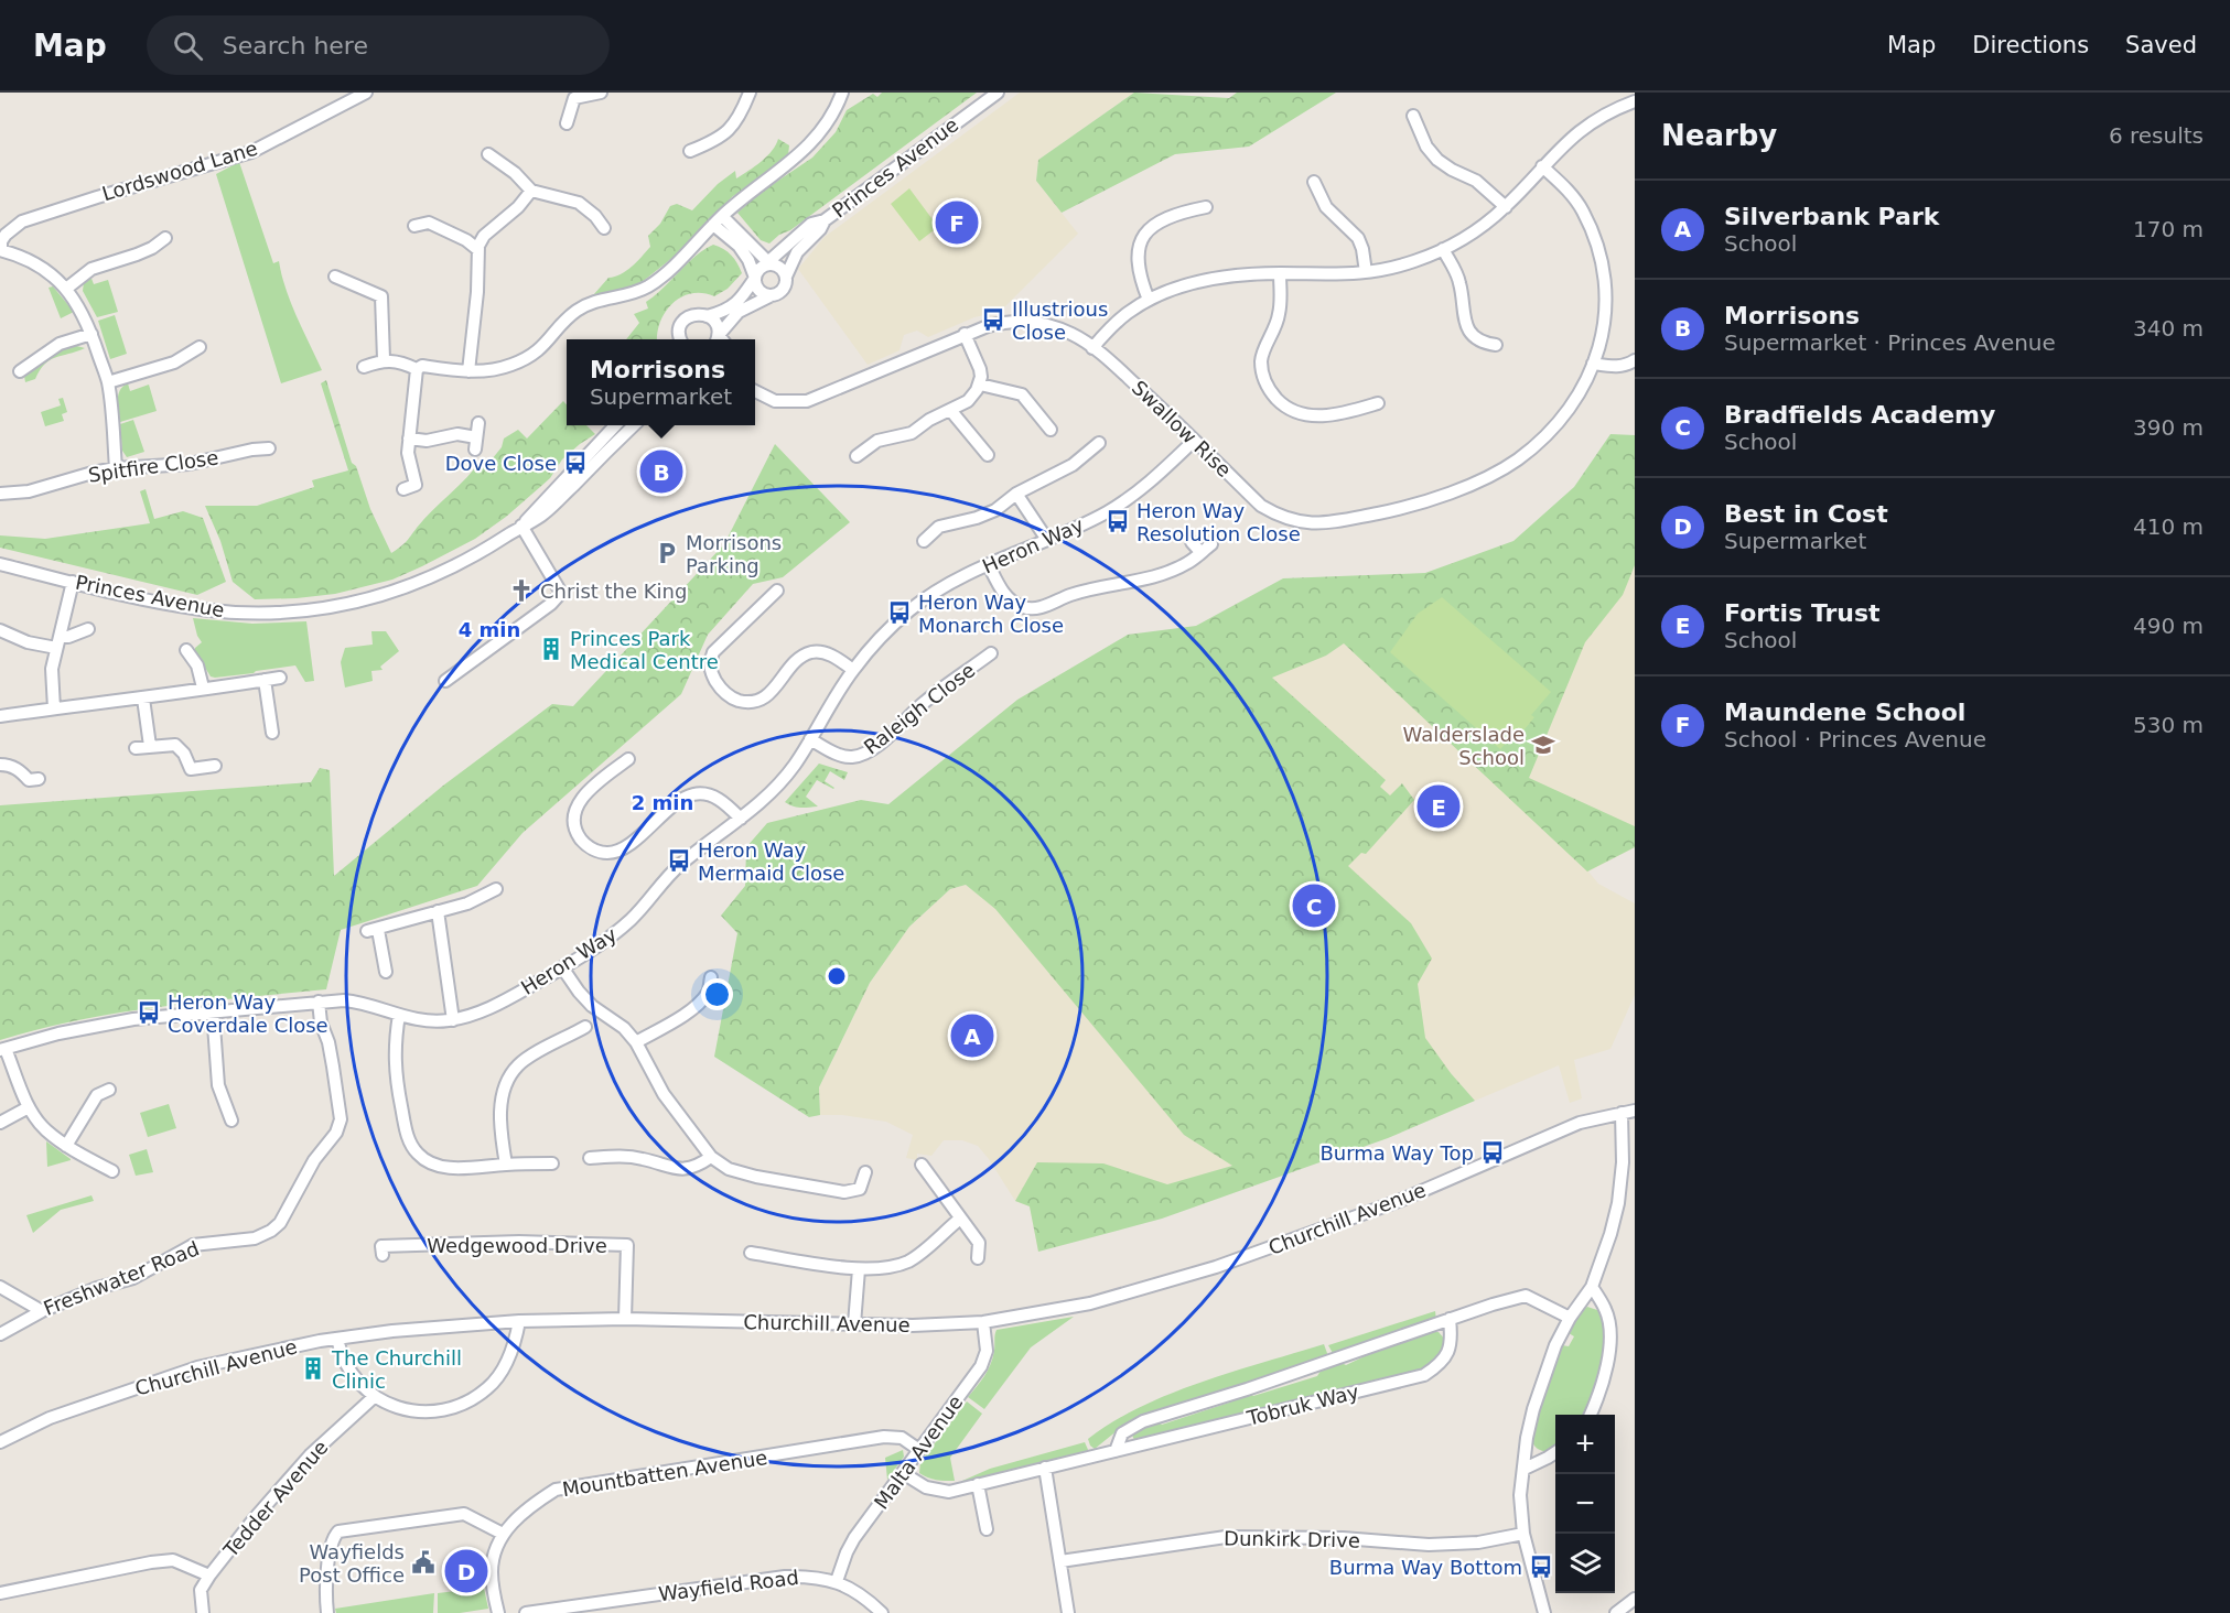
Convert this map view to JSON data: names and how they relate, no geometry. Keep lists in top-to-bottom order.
{
  "streets": {
    "street": [
      "Princes Avenue",
      "Lordswood Lane",
      "Swallow Rise",
      "Spitfire Close",
      "Heron Way",
      "Raleigh Close",
      "Churchill Avenue",
      "Wedgewood Drive",
      "Freshwater Road",
      "Tobruk Way",
      "Malta Avenue",
      "Mountbatten Avenue",
      "Tedder Avenue",
      "Dunkirk Drive",
      "Wayfield Road"
    ]
  },
  "crossings": [
    ["Swallow Rise", "Heron Way"],
    ["Heron Way", "Raleigh Close"],
    ["Heron Way", "Freshwater Road"],
    ["Churchill Avenue", "Wedgewood Drive"],
    ["Churchill Avenue", "Malta Avenue"],
    ["Tobruk Way", "Malta Avenue"],
    ["Malta Avenue", "Mountbatten Avenue"],
    ["Malta Avenue", "Wayfield Road"]
  ],
  "places": {
    "bus stop": [
      "Illustrious Close",
      "Dove Close",
      "Heron Way Resolution Close",
      "Heron Way Monarch Close",
      "Heron Way Mermaid Close",
      "Heron Way Coverdale Close",
      "Burma Way Top",
      "Burma Way Bottom"
    ],
    "parking": ["Morrisons Parking"],
    "church": ["Christ the King"],
    "building": ["Princes Park Medical Centre", "The Churchill Clinic"],
    "school or university": ["Walderslade School"],
    "public building": ["Wayfields Post Office"]
  },
  "page": {
    "header": "Map",
    "search": "Search here",
    "nav": ["Map", "Directions", "Saved"],
    "heading": ["Nearby", "6 results"],
    "list": [
      {
        "mark": "A",
        "name": "Silverbank Park",
        "note": "School",
        "value": "170 m"
      },
      {
        "mark": "B",
        "name": "Morrisons",
        "note": "Supermarket · Princes Avenue",
        "value": "340 m"
      },
      {
        "mark": "C",
        "name": "Bradfields Academy",
        "note": "School",
        "value": "390 m"
      },
      {
        "mark": "D",
        "name": "Best in Cost",
        "note": "Supermarket",
        "value": "410 m"
      },
      {
        "mark": "E",
        "name": "Fortis Trust",
        "note": "School",
        "value": "490 m"
      },
      {
        "mark": "F",
        "name": "Maundene School",
        "note": "School · Princes Avenue",
        "value": "530 m"
      }
    ],
    "pins": [
      "F",
      "B",
      "E",
      "C",
      "A",
      "D"
    ],
    "popup": ["Morrisons", "Supermarket"],
    "map_buttons": ["+", "−"]
  },
  "rings": ["4 min", "2 min"]
}
